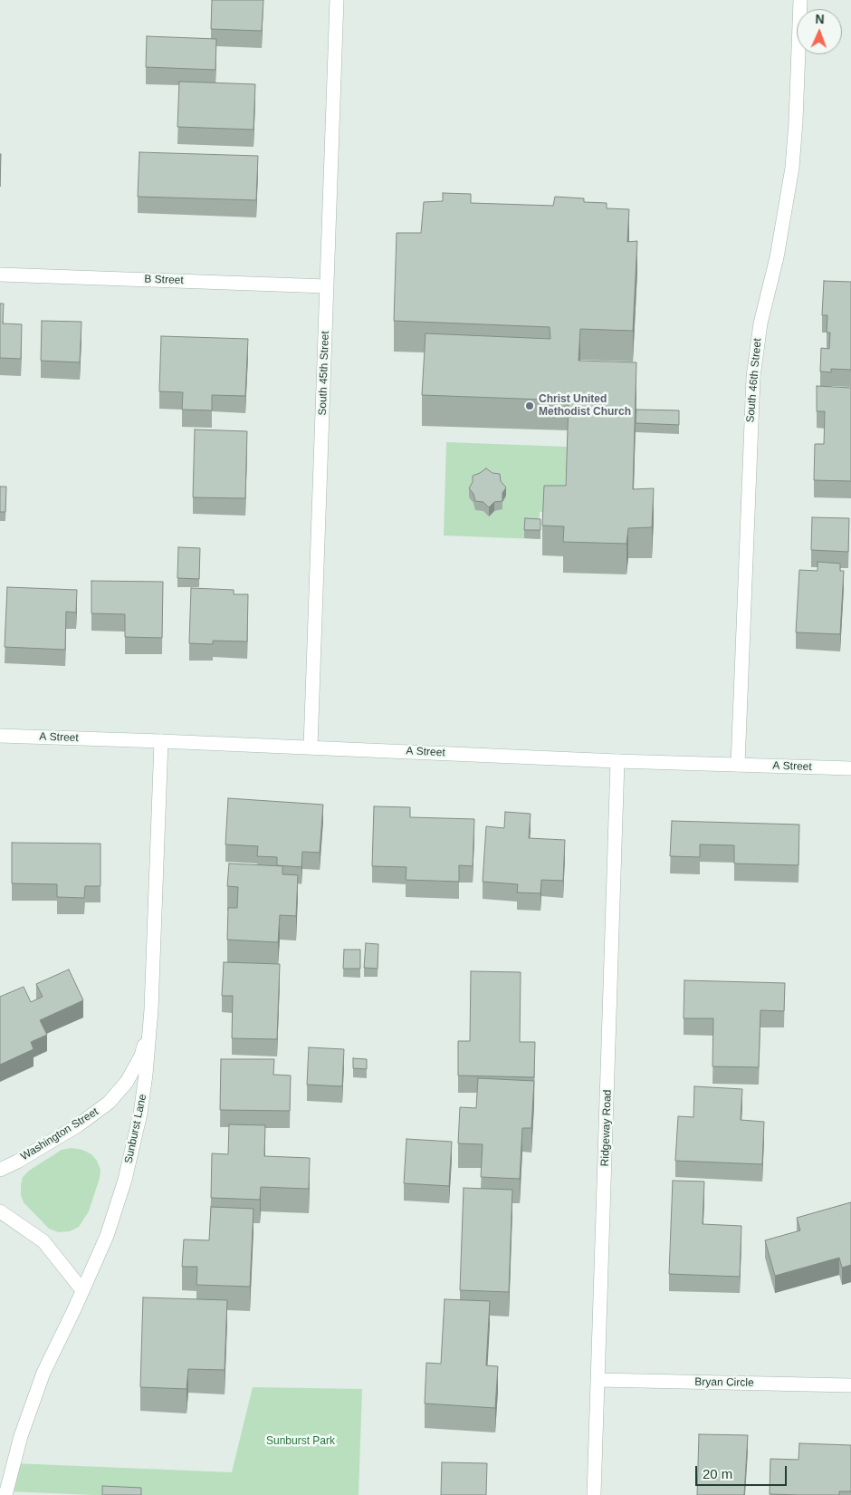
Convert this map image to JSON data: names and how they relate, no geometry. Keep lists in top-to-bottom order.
{
  "streets": {
    "street": [
      "B Street",
      "South 45th Street",
      "South 46th Street",
      "A Street",
      "Ridgeway Road",
      "Sunburst Lane",
      "Washington Street",
      "Bryan Circle"
    ]
  },
  "crossings": [
    ["B Street", "South 45th Street"],
    ["South 45th Street", "A Street"],
    ["South 46th Street", "A Street"],
    ["A Street", "Ridgeway Road"],
    ["A Street", "Sunburst Lane"],
    ["Ridgeway Road", "Bryan Circle"],
    ["Sunburst Lane", "Washington Street"]
  ],
  "parks": ["Sunburst Park"],
  "places": ["Christ United Methodist Church"],
  "scale_bar": "20 m",
  "north": "top"
}
